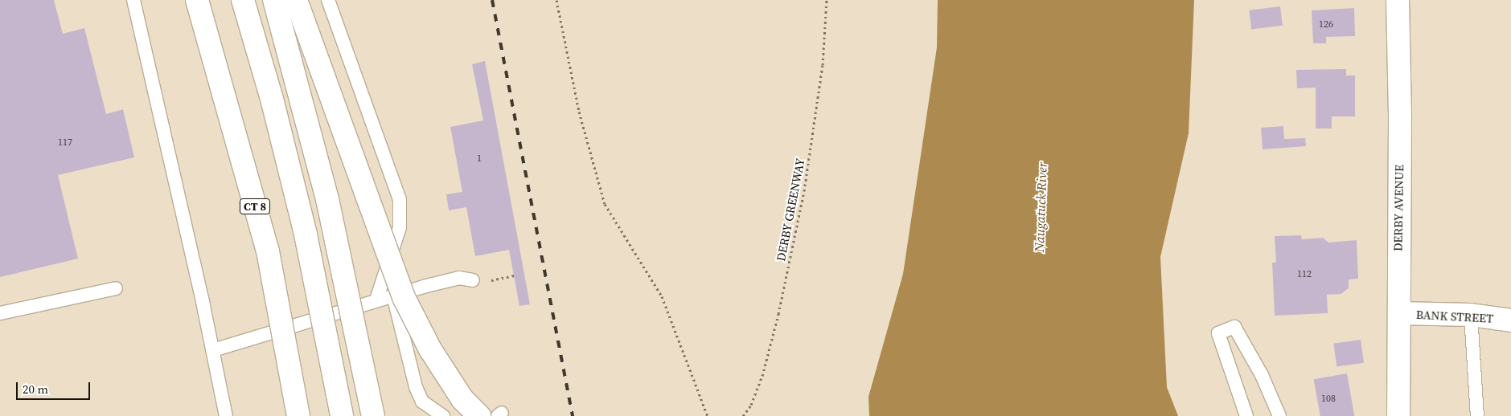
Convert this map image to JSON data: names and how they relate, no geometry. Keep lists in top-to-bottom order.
{
  "streets": {
    "main road": ["CT 8", "DERBY AVENUE", "BANK STREET"],
    "path": ["DERBY GREENWAY"]
  },
  "crossings": [
    ["DERBY AVENUE", "BANK STREET"]
  ],
  "water": ["Naugatuck River"],
  "house_numbers": [
    "126",
    "117",
    "1",
    "112",
    "108"
  ],
  "scale_bar": "20 m"
}
